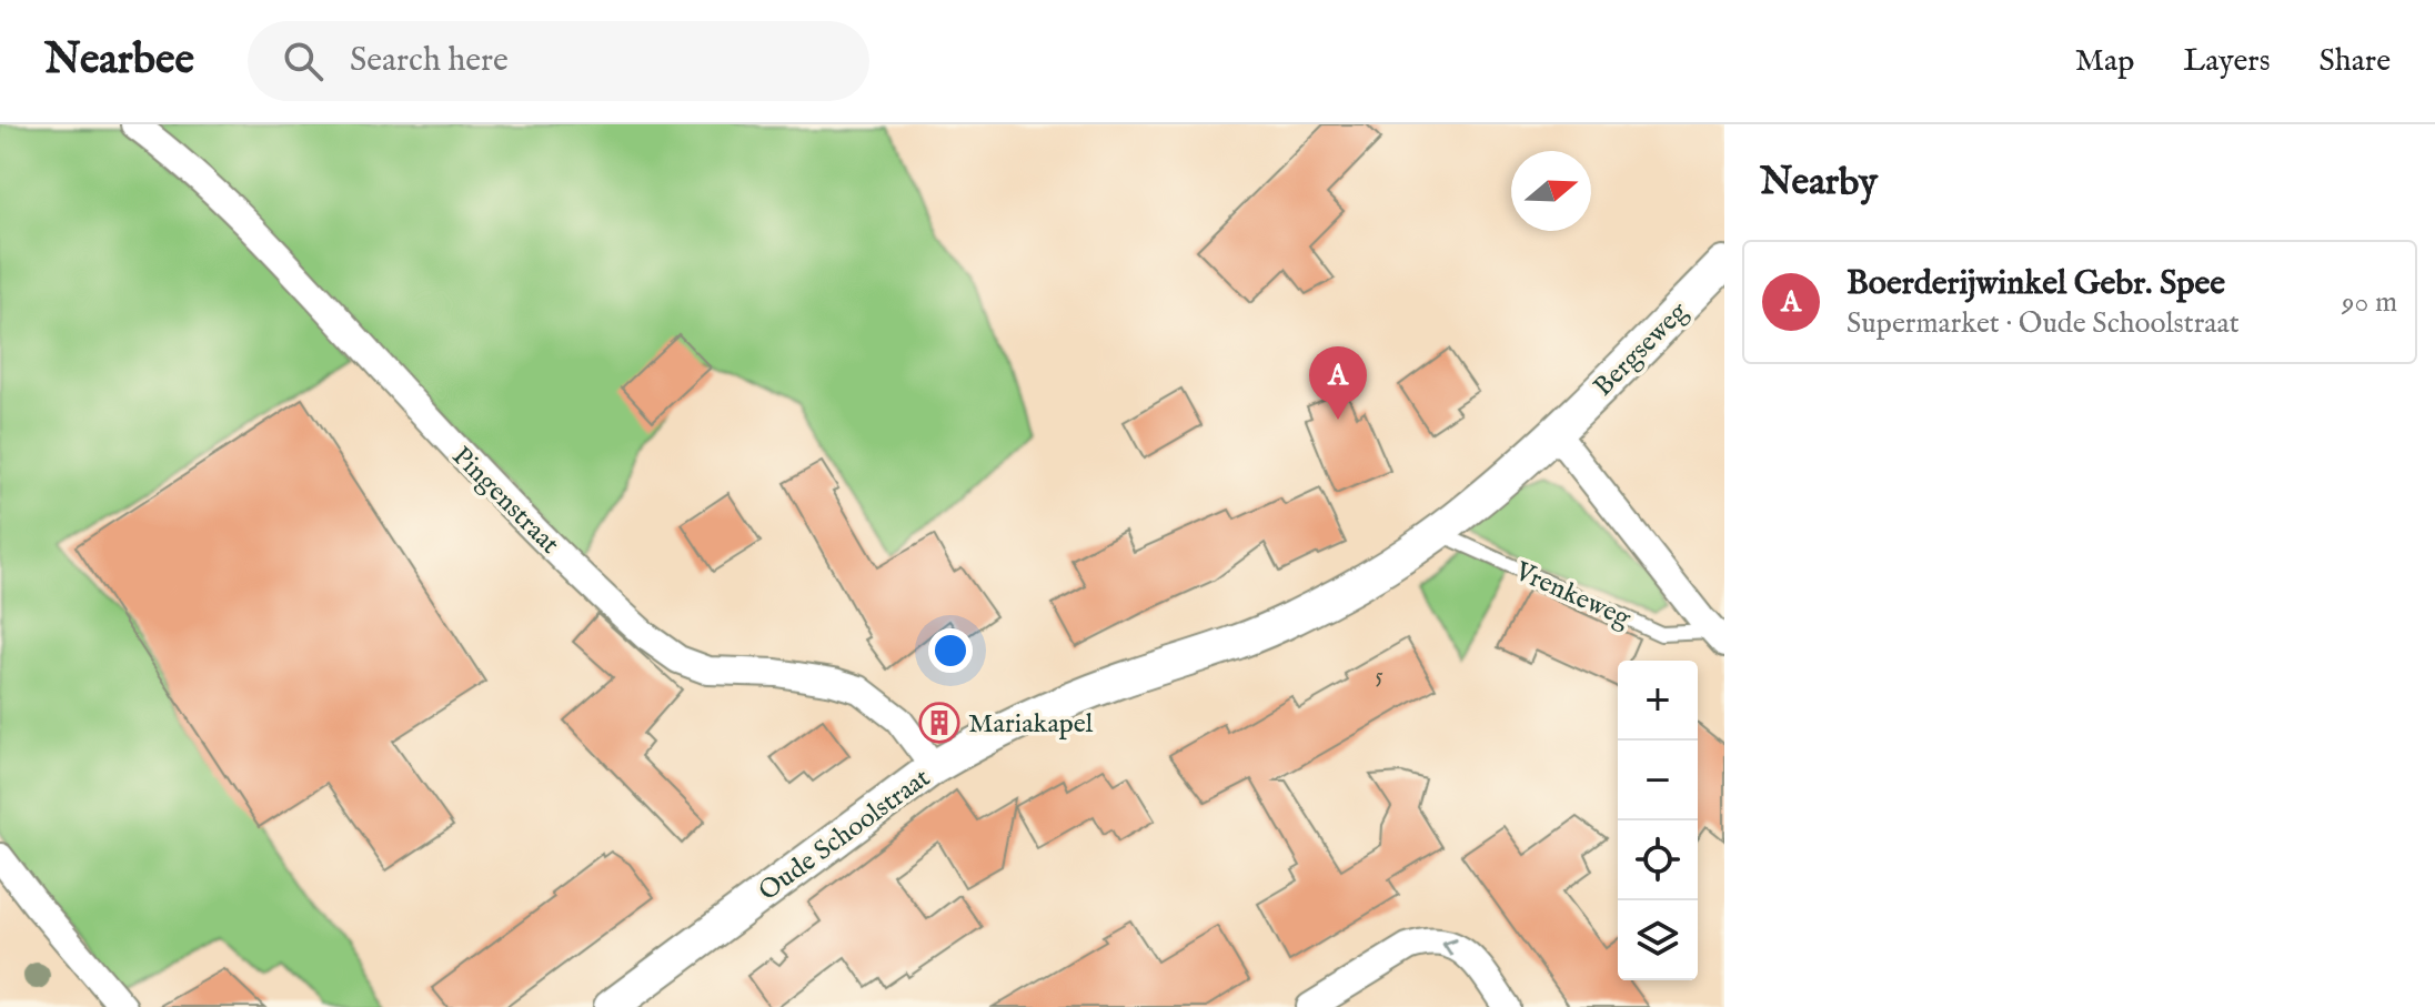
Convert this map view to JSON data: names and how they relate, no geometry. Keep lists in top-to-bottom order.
{
  "streets": {
    "street": [
      "Bergseweg",
      "Pingenstraat",
      "Vrenkeweg",
      "Oude Schoolstraat"
    ]
  },
  "crossings": [
    ["Bergseweg", "Vrenkeweg"],
    ["Bergseweg", "Oude Schoolstraat"],
    ["Pingenstraat", "Oude Schoolstraat"],
    ["Vrenkeweg", "Oude Schoolstraat"]
  ],
  "places": {
    "building": ["Mariakapel"]
  },
  "house_numbers": ["5"],
  "north": "right",
  "page": {
    "header": "Nearbee",
    "search": "Search here",
    "nav": ["Map", "Layers", "Share"],
    "heading": "Nearby",
    "list": [
      {
        "mark": "A",
        "name": "Boerderijwinkel Gebr. Spee",
        "note": "Supermarket · Oude Schoolstraat",
        "value": "90 m"
      }
    ],
    "pins": "A",
    "map_buttons": ["+", "−"]
  }
}
